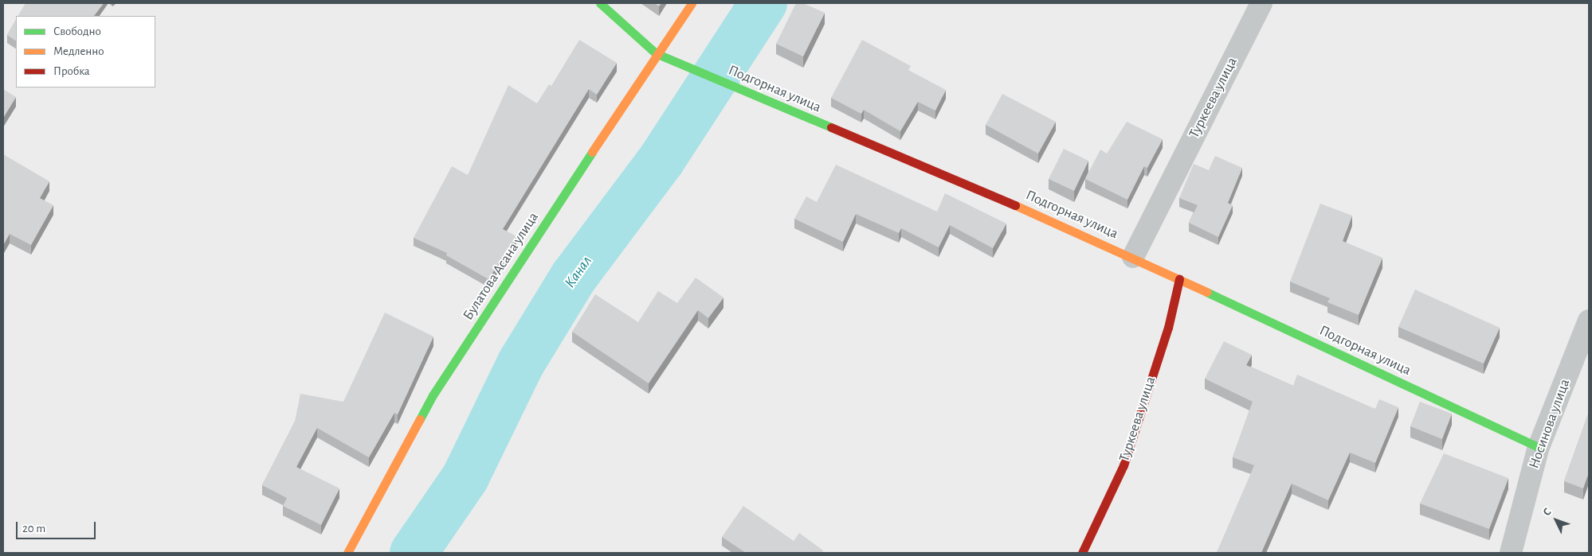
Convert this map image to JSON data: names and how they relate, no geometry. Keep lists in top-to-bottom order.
{
  "streets": {
    "street": [
      "Подгорная улица",
      "Туркеева улица",
      "Булатова Асана улица",
      "Носинова улица"
    ]
  },
  "crossings": [
    ["Подгорная улица", "Туркеева улица"],
    ["Подгорная улица", "Булатова Асана улица"],
    ["Подгорная улица", "Носинова улица"]
  ],
  "water": ["Канал"],
  "legend": ["Свободно", "Медленно", "Пробка"],
  "scale_bar": "20 m",
  "north": "top left"
}
